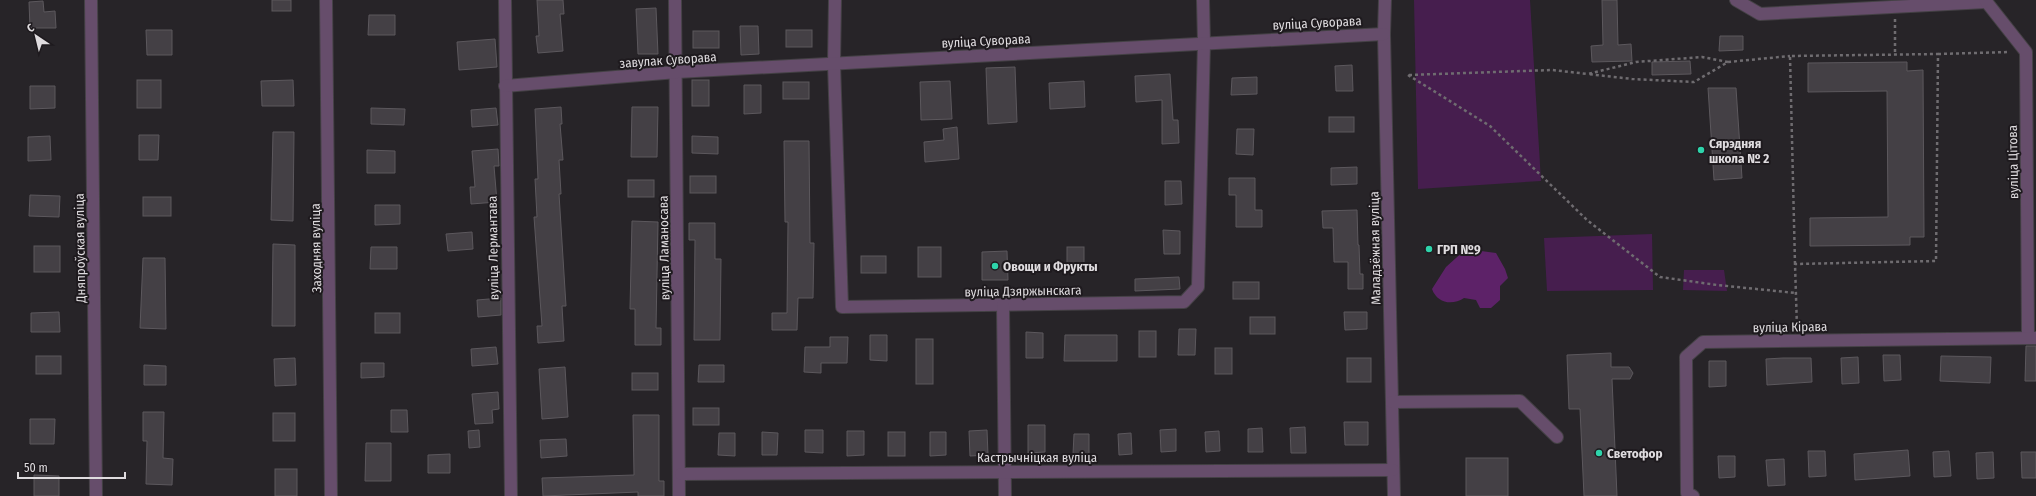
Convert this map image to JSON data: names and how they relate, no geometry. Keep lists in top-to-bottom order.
{
  "streets": {
    "street": [
      "вуліца Суворава",
      "завулак Суворава",
      "вуліца Цітова",
      "Дняпроўская вуліца",
      "Заходняя вуліца",
      "вуліца Лермантава",
      "вуліца Ламаносава",
      "Маладзёжная вуліца",
      "вуліца Дзяржынскага",
      "вуліца Кірава",
      "Кастрычніцкая вуліца"
    ]
  },
  "crossings": [
    ["вуліца Суворава", "завулак Суворава"],
    ["вуліца Суворава", "Маладзёжная вуліца"],
    ["вуліца Суворава", "вуліца Дзяржынскага"],
    ["завулак Суворава", "вуліца Лермантава"],
    ["завулак Суворава", "вуліца Ламаносава"],
    ["завулак Суворава", "вуліца Дзяржынскага"],
    ["вуліца Цітова", "вуліца Кірава"],
    ["вуліца Ламаносава", "Кастрычніцкая вуліца"],
    ["Маладзёжная вуліца", "Кастрычніцкая вуліца"]
  ],
  "places": [
    "Сярэдняя школа № 2",
    "ГРП №9",
    "Овощи и Фрукты",
    "Светофор"
  ],
  "scale_bar": "50 m",
  "north": "top left"
}
